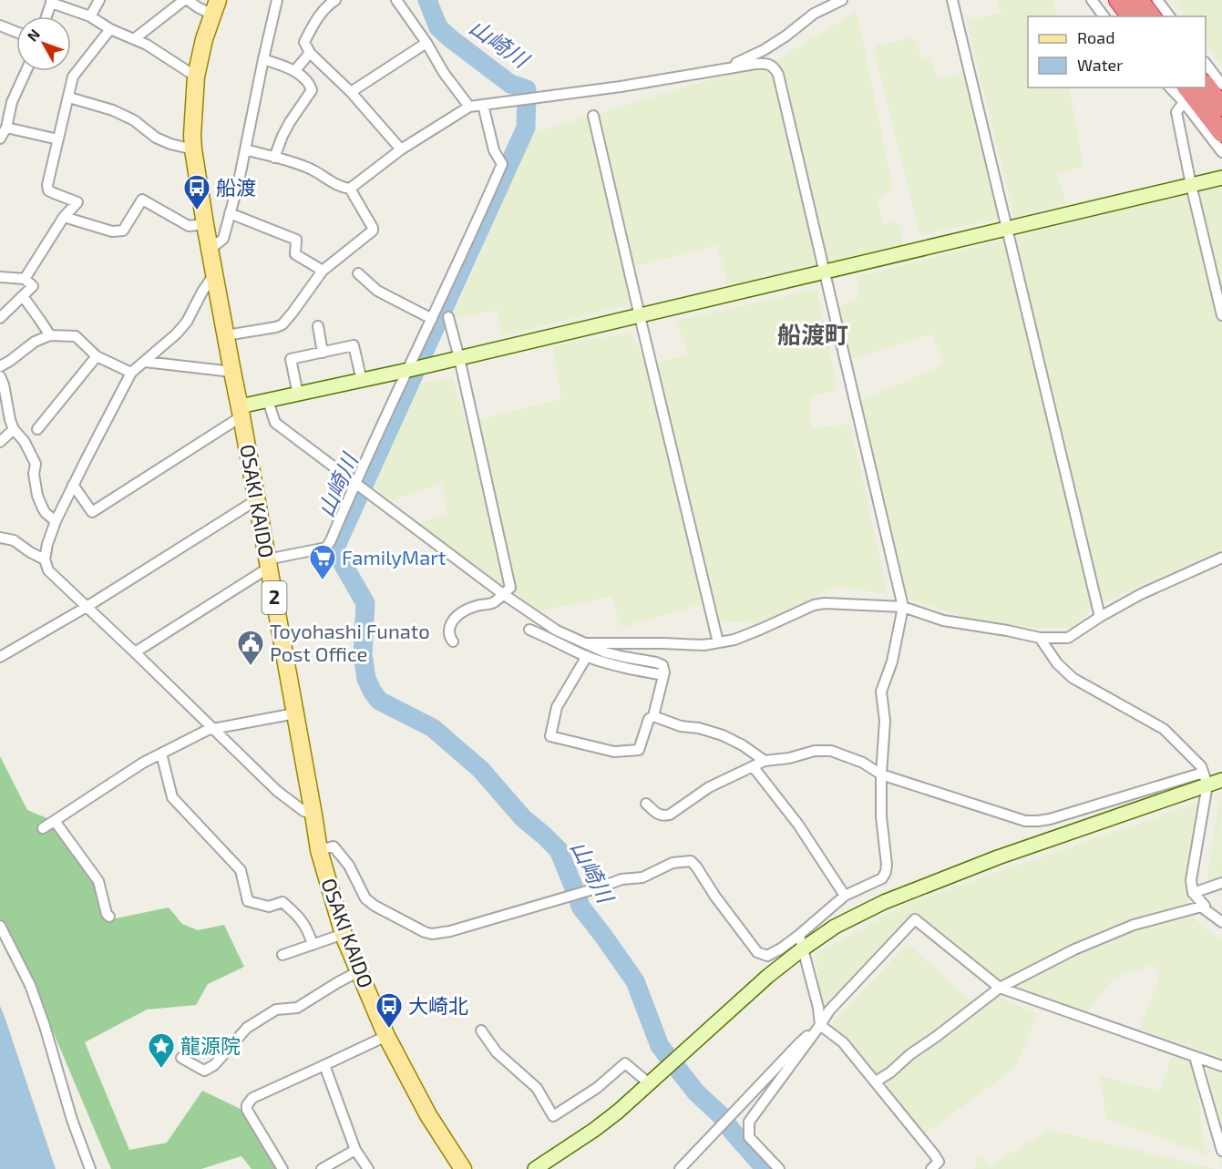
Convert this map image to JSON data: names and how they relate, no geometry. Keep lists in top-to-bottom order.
{
  "streets": {
    "main road": ["OSAKI KAIDO", "2"]
  },
  "districts": ["船渡町"],
  "water": ["山崎川"],
  "places": {
    "bus stop": ["船渡", "大崎北"],
    "supermarket": ["FamilyMart"],
    "public building": ["Toyohashi Funato Post Office"],
    "place": ["龍源院"]
  },
  "legend": ["Road", "Water"],
  "north": "top left"
}
